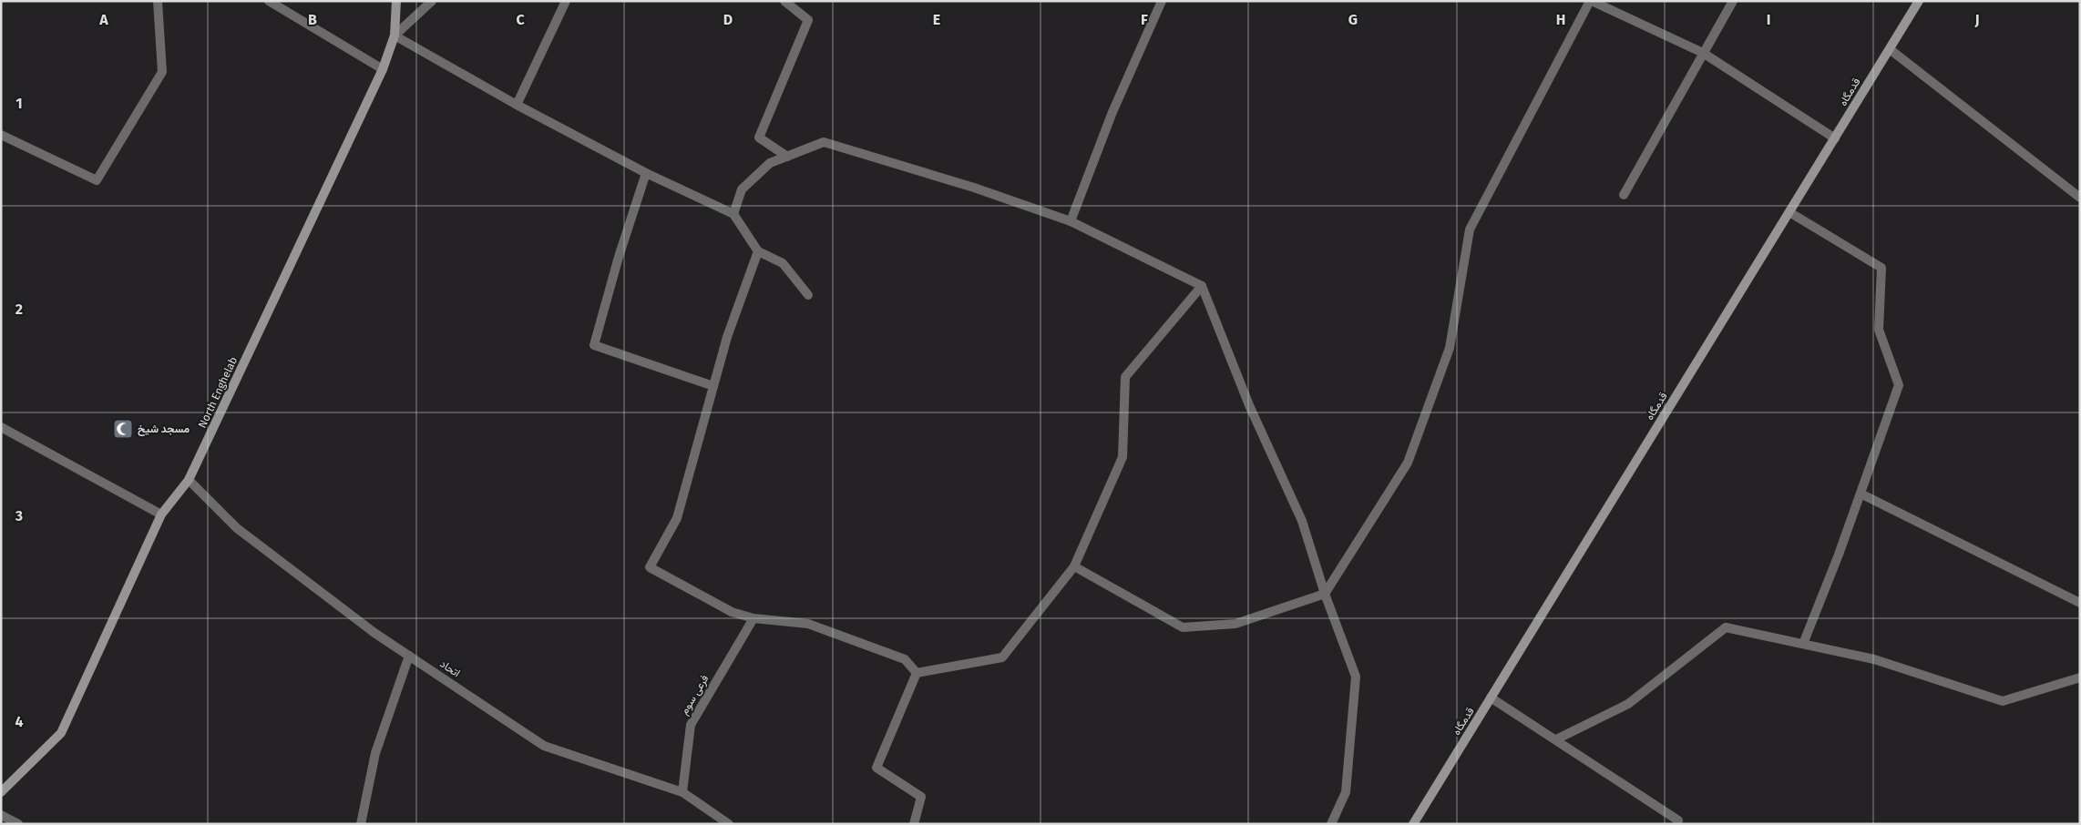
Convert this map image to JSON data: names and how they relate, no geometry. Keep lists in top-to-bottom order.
{
  "streets": {
    "main road": ["قدمگاه", "North Enghelab"],
    "street": ["اتحاد", "فرعی سوم"]
  },
  "crossings": [
    ["North Enghelab", "اتحاد"],
    ["اتحاد", "فرعی سوم"]
  ],
  "places": {
    "mosque": ["مسجد شیخ"]
  },
  "grid": {
    "columns": [
      "A",
      "B",
      "C",
      "D",
      "E",
      "F",
      "G",
      "H",
      "I",
      "J"
    ],
    "rows": [
      "1",
      "2",
      "3",
      "4"
    ]
  }
}
